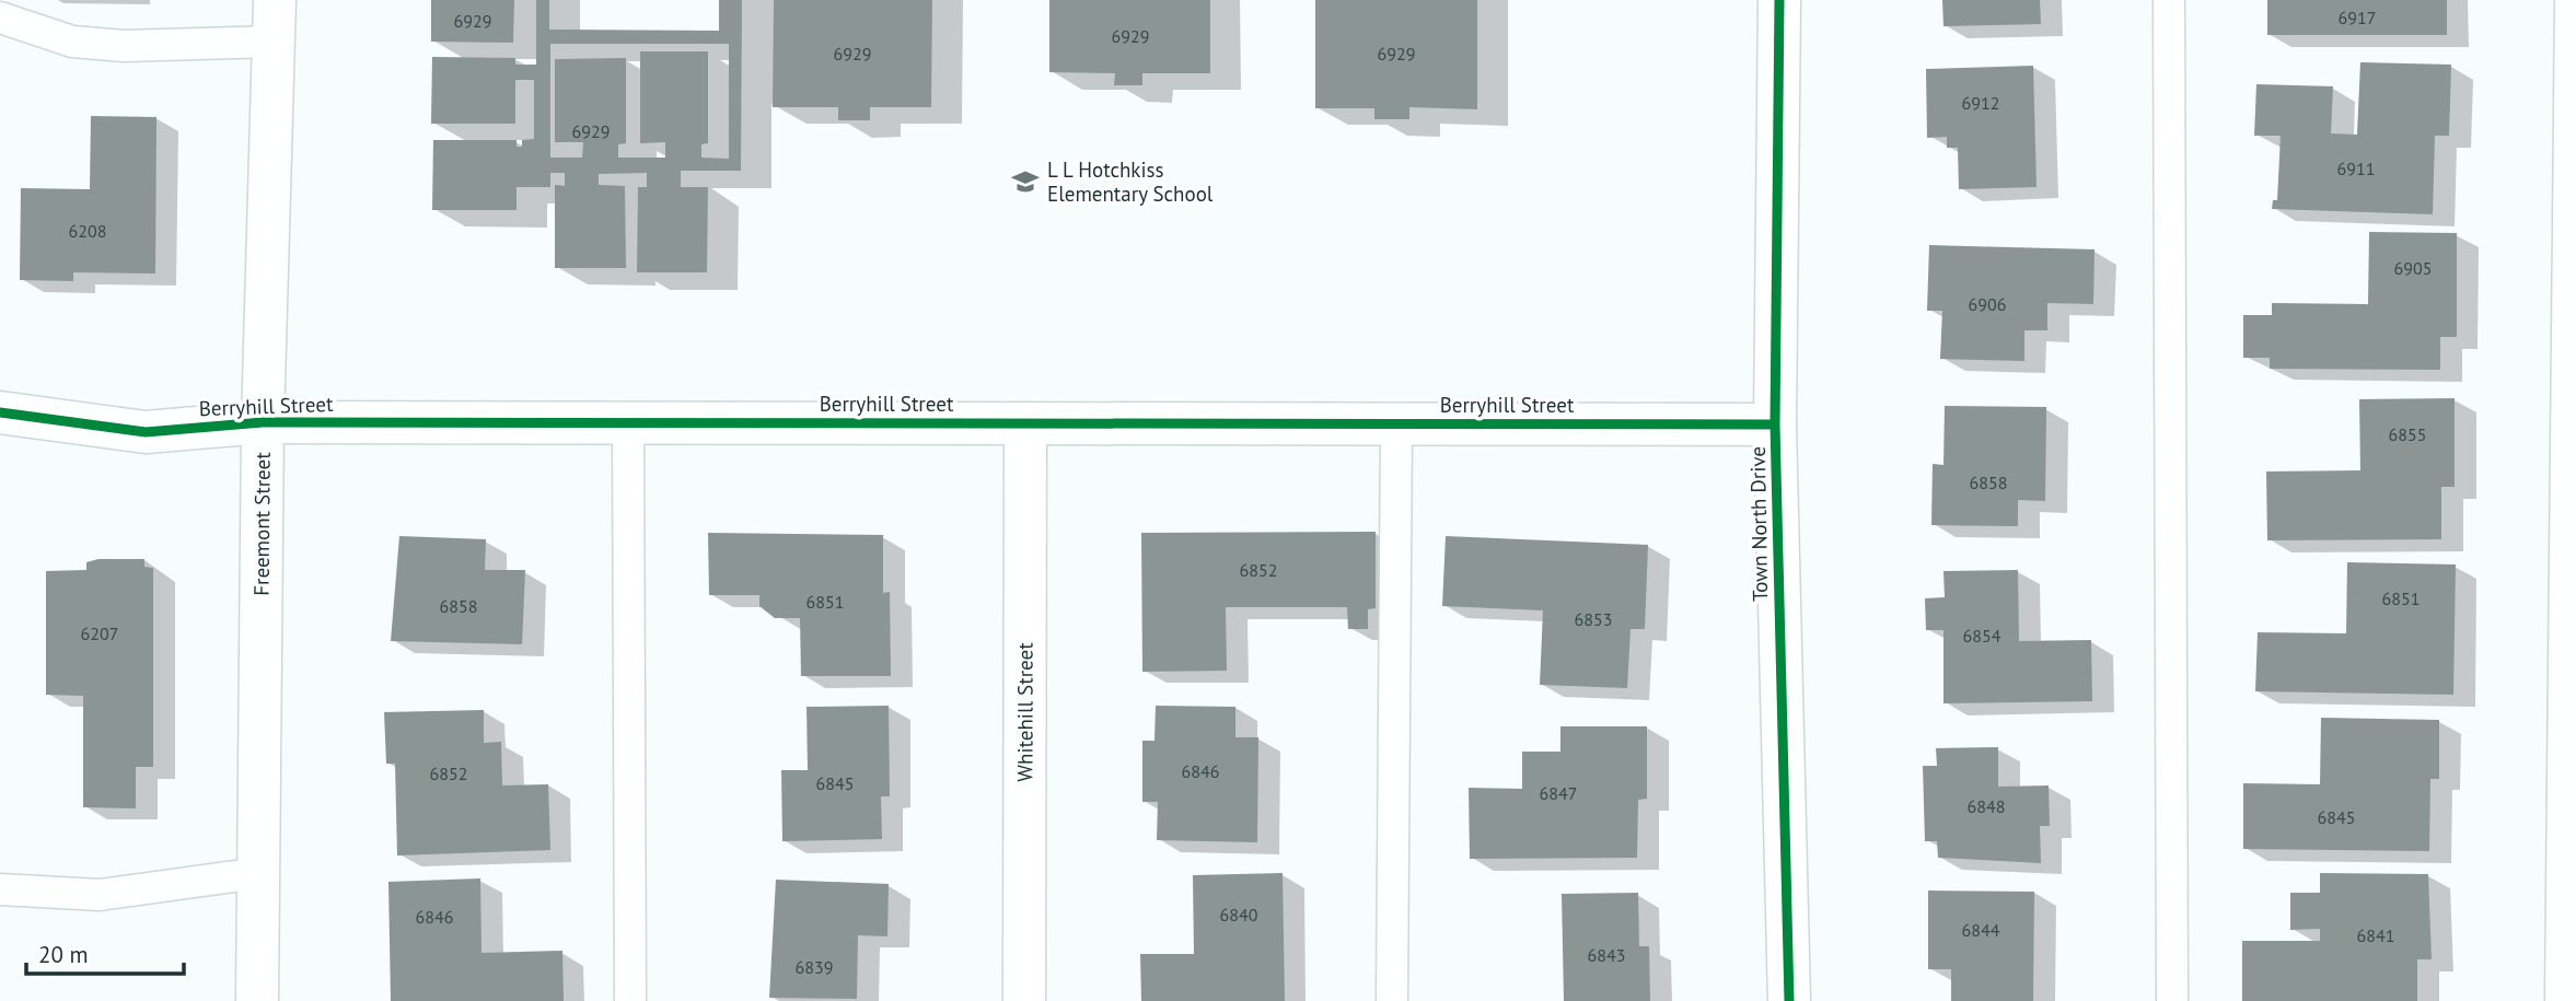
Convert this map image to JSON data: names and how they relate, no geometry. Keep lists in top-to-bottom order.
{
  "streets": {
    "street": [
      "Berryhill Street",
      "Freemont Street",
      "Town North Drive",
      "Whitehill Street"
    ]
  },
  "crossings": [
    ["Berryhill Street", "Freemont Street"],
    ["Berryhill Street", "Town North Drive"],
    ["Berryhill Street", "Whitehill Street"]
  ],
  "places": {
    "school or university": ["L L Hotchkiss Elementary School"]
  },
  "house_numbers": [
    "6917",
    "6929",
    "6929",
    "6929",
    "6929",
    "6912",
    "6929",
    "6911",
    "6208",
    "6905",
    "6906",
    "6855",
    "6858",
    "6852",
    "6851",
    "6851",
    "6858",
    "6853",
    "6207",
    "6854",
    "6846",
    "6852",
    "6845",
    "6847",
    "6848",
    "6845",
    "6840",
    "6846",
    "6844",
    "6841",
    "6843",
    "6839"
  ],
  "scale_bar": "20 m"
}
